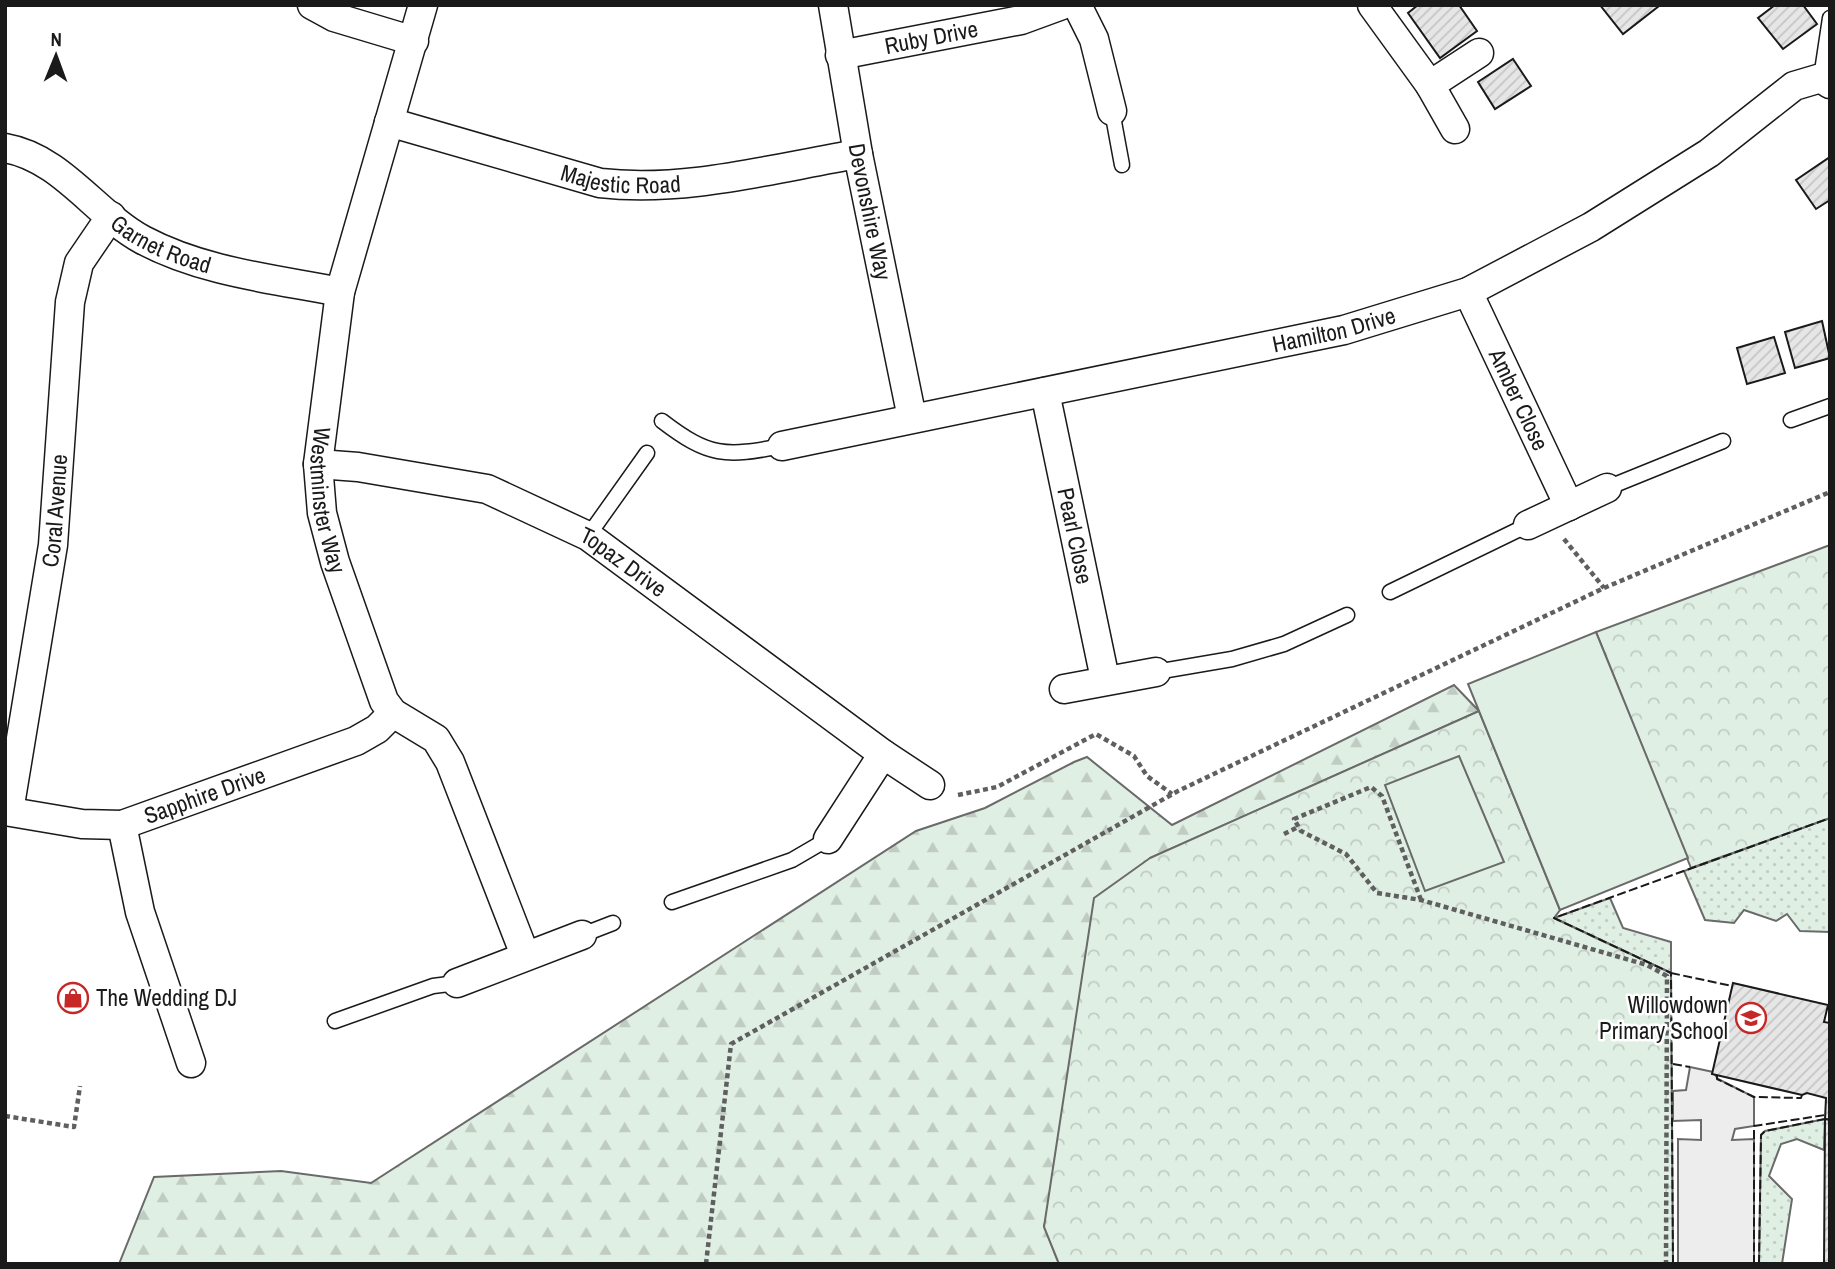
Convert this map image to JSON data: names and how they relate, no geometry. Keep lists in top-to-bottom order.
{
  "streets": {
    "street": [
      "Ruby Drive",
      "Majestic Road",
      "Devonshire Way",
      "Garnet Road",
      "Hamilton Drive",
      "Amber Close",
      "Westminster Way",
      "Coral Avenue",
      "Pearl Close",
      "Topaz Drive",
      "Sapphire Drive"
    ]
  },
  "crossings": [
    ["Ruby Drive", "Devonshire Way"],
    ["Majestic Road", "Devonshire Way"],
    ["Majestic Road", "Westminster Way"],
    ["Devonshire Way", "Hamilton Drive"],
    ["Garnet Road", "Westminster Way"],
    ["Garnet Road", "Coral Avenue"],
    ["Hamilton Drive", "Amber Close"],
    ["Hamilton Drive", "Pearl Close"],
    ["Westminster Way", "Topaz Drive"],
    ["Westminster Way", "Sapphire Drive"],
    ["Coral Avenue", "Sapphire Drive"]
  ],
  "places": {
    "shop": ["The Wedding DJ"],
    "school or university": ["Willowdown Primary School"]
  },
  "north": "top"
}
